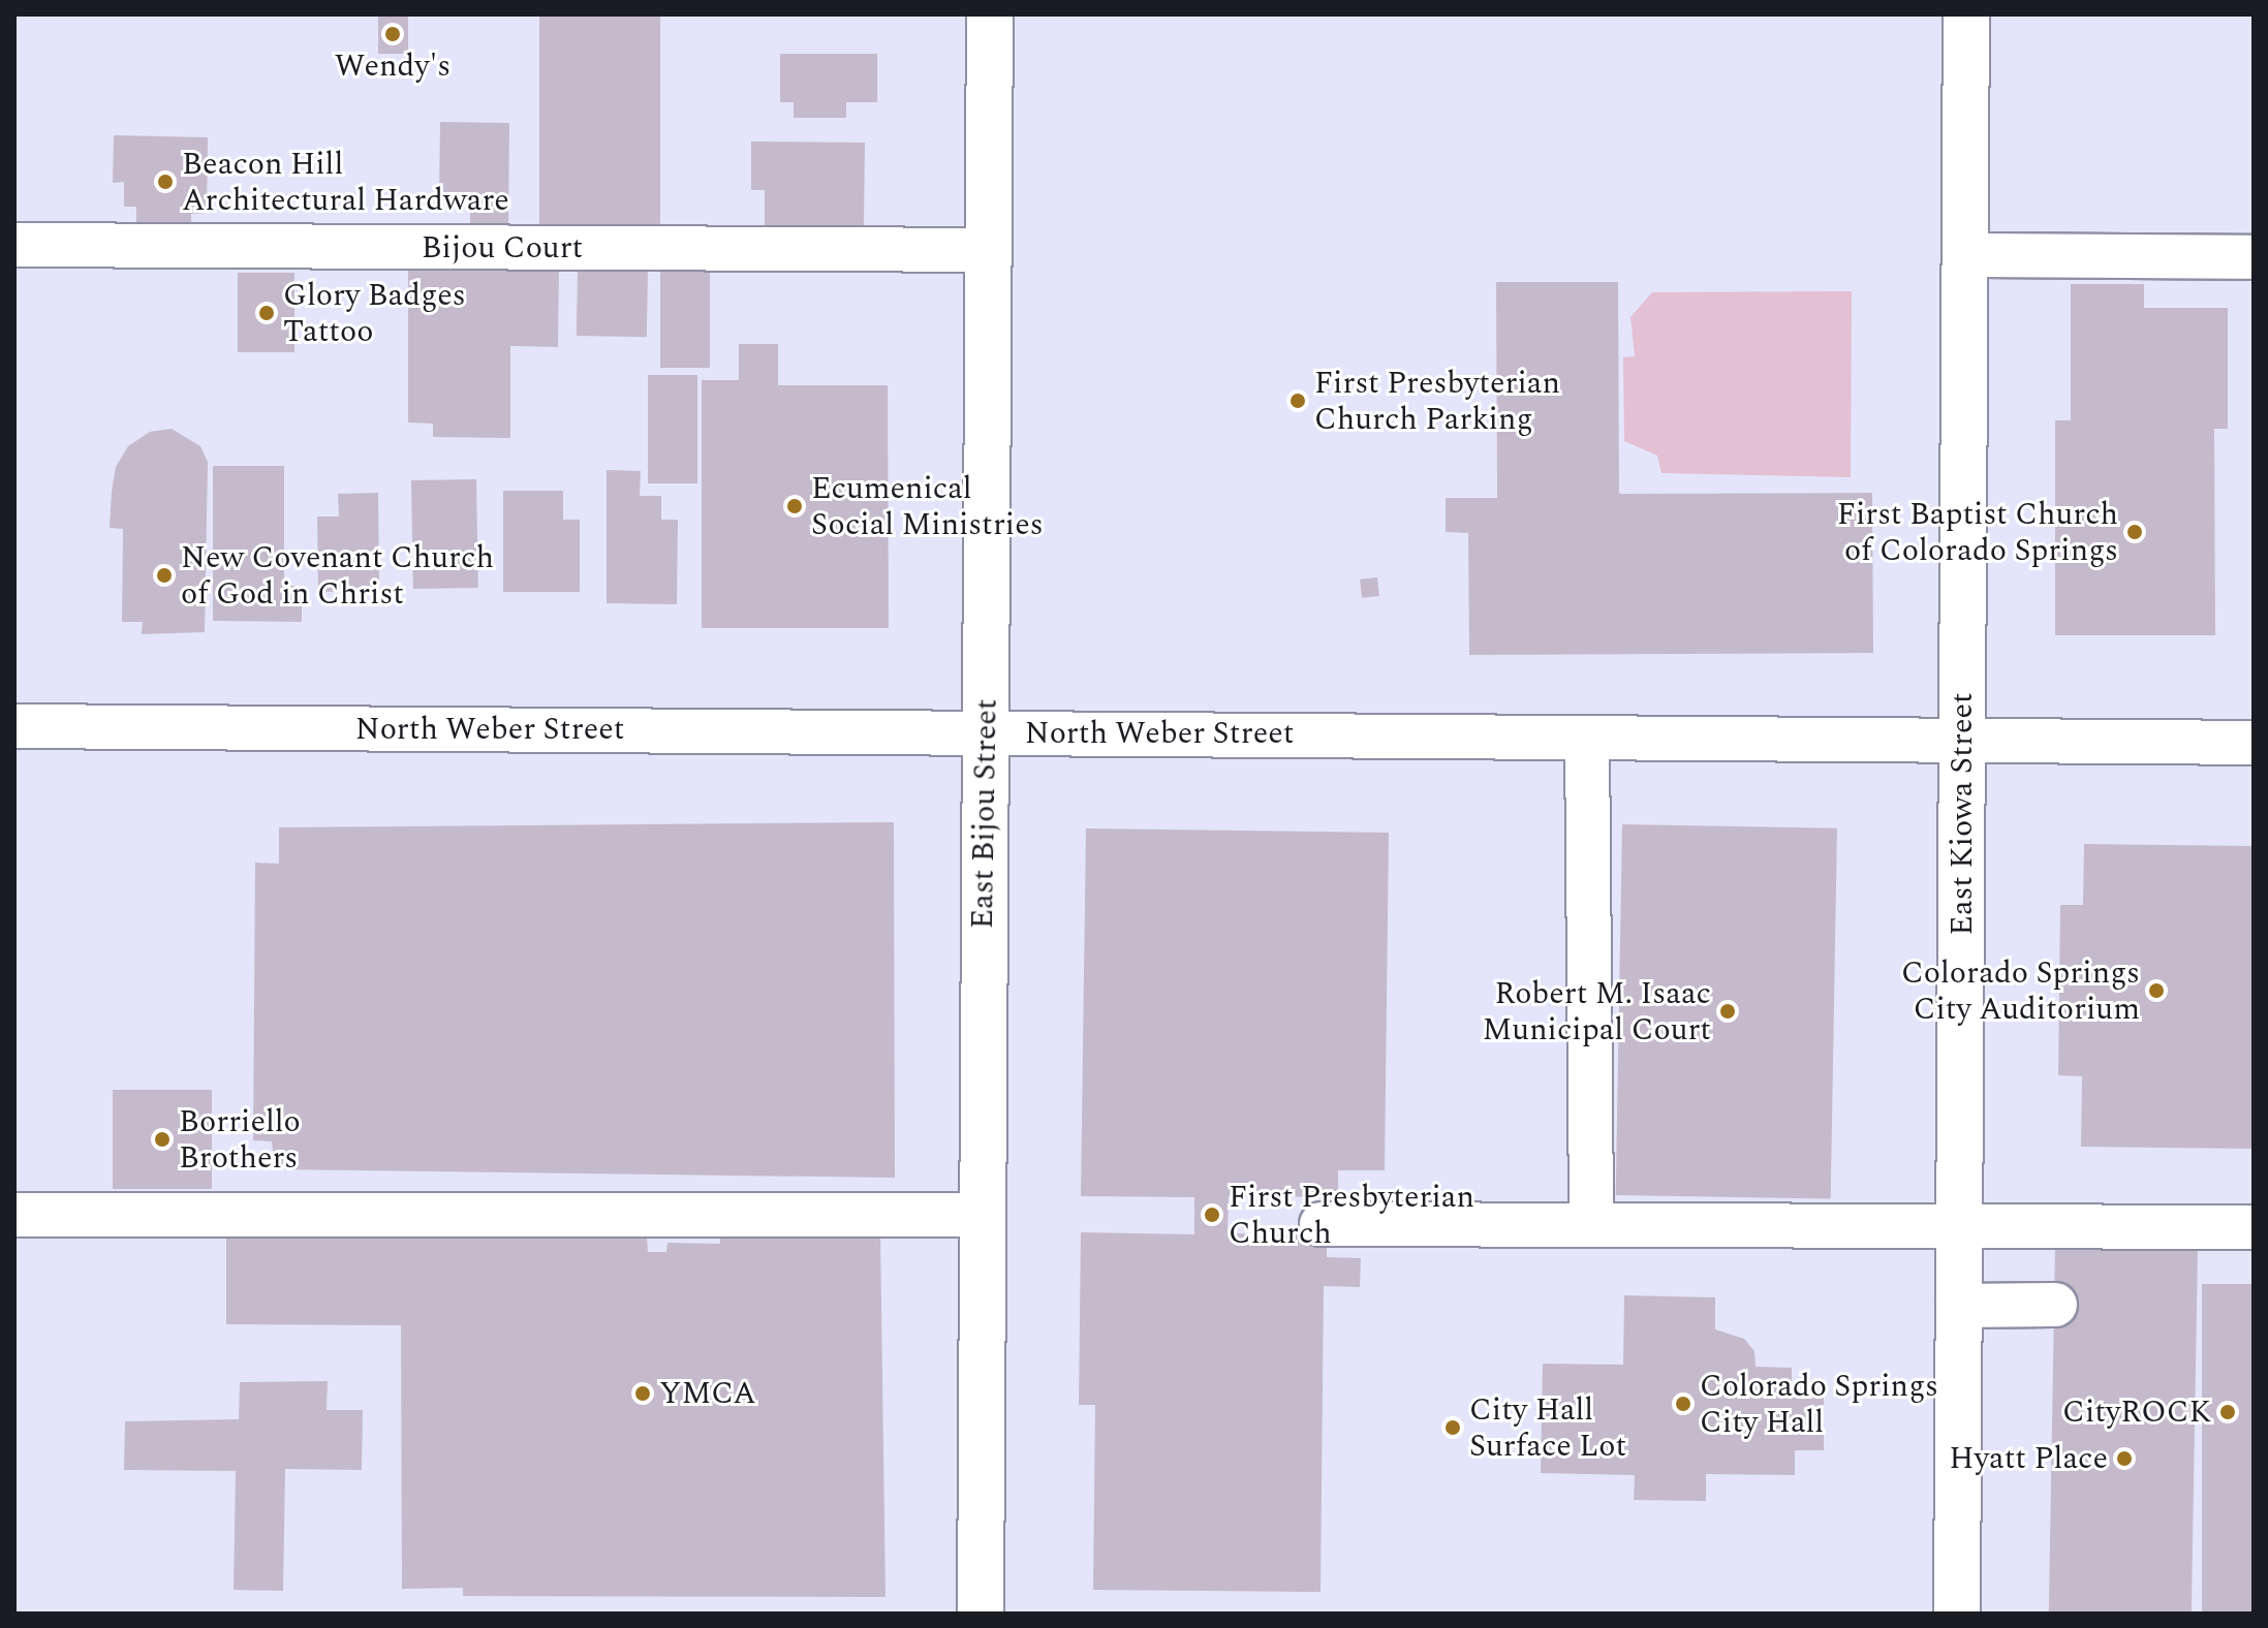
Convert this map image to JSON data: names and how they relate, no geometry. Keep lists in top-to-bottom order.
{
  "streets": {
    "main road": ["East Bijou Street", "East Kiowa Street"],
    "street": ["Bijou Court", "North Weber Street"]
  },
  "crossings": [
    ["Bijou Court", "East Bijou Street"],
    ["North Weber Street", "East Bijou Street"],
    ["North Weber Street", "East Kiowa Street"]
  ],
  "places": [
    "Wendy's",
    "Beacon Hill Architectural Hardware",
    "Glory Badges Tattoo",
    "First Presbyterian Church Parking",
    "Ecumenical Social Ministries",
    "First Baptist Church of Colorado Springs",
    "New Covenant Church of God in Christ",
    "Colorado Springs City Auditorium",
    "Robert M. Isaac Municipal Court",
    "Borriello Brothers",
    "First Presbyterian Church",
    "YMCA",
    "Colorado Springs City Hall",
    "CityROCK",
    "City Hall Surface Lot",
    "Hyatt Place"
  ]
}
